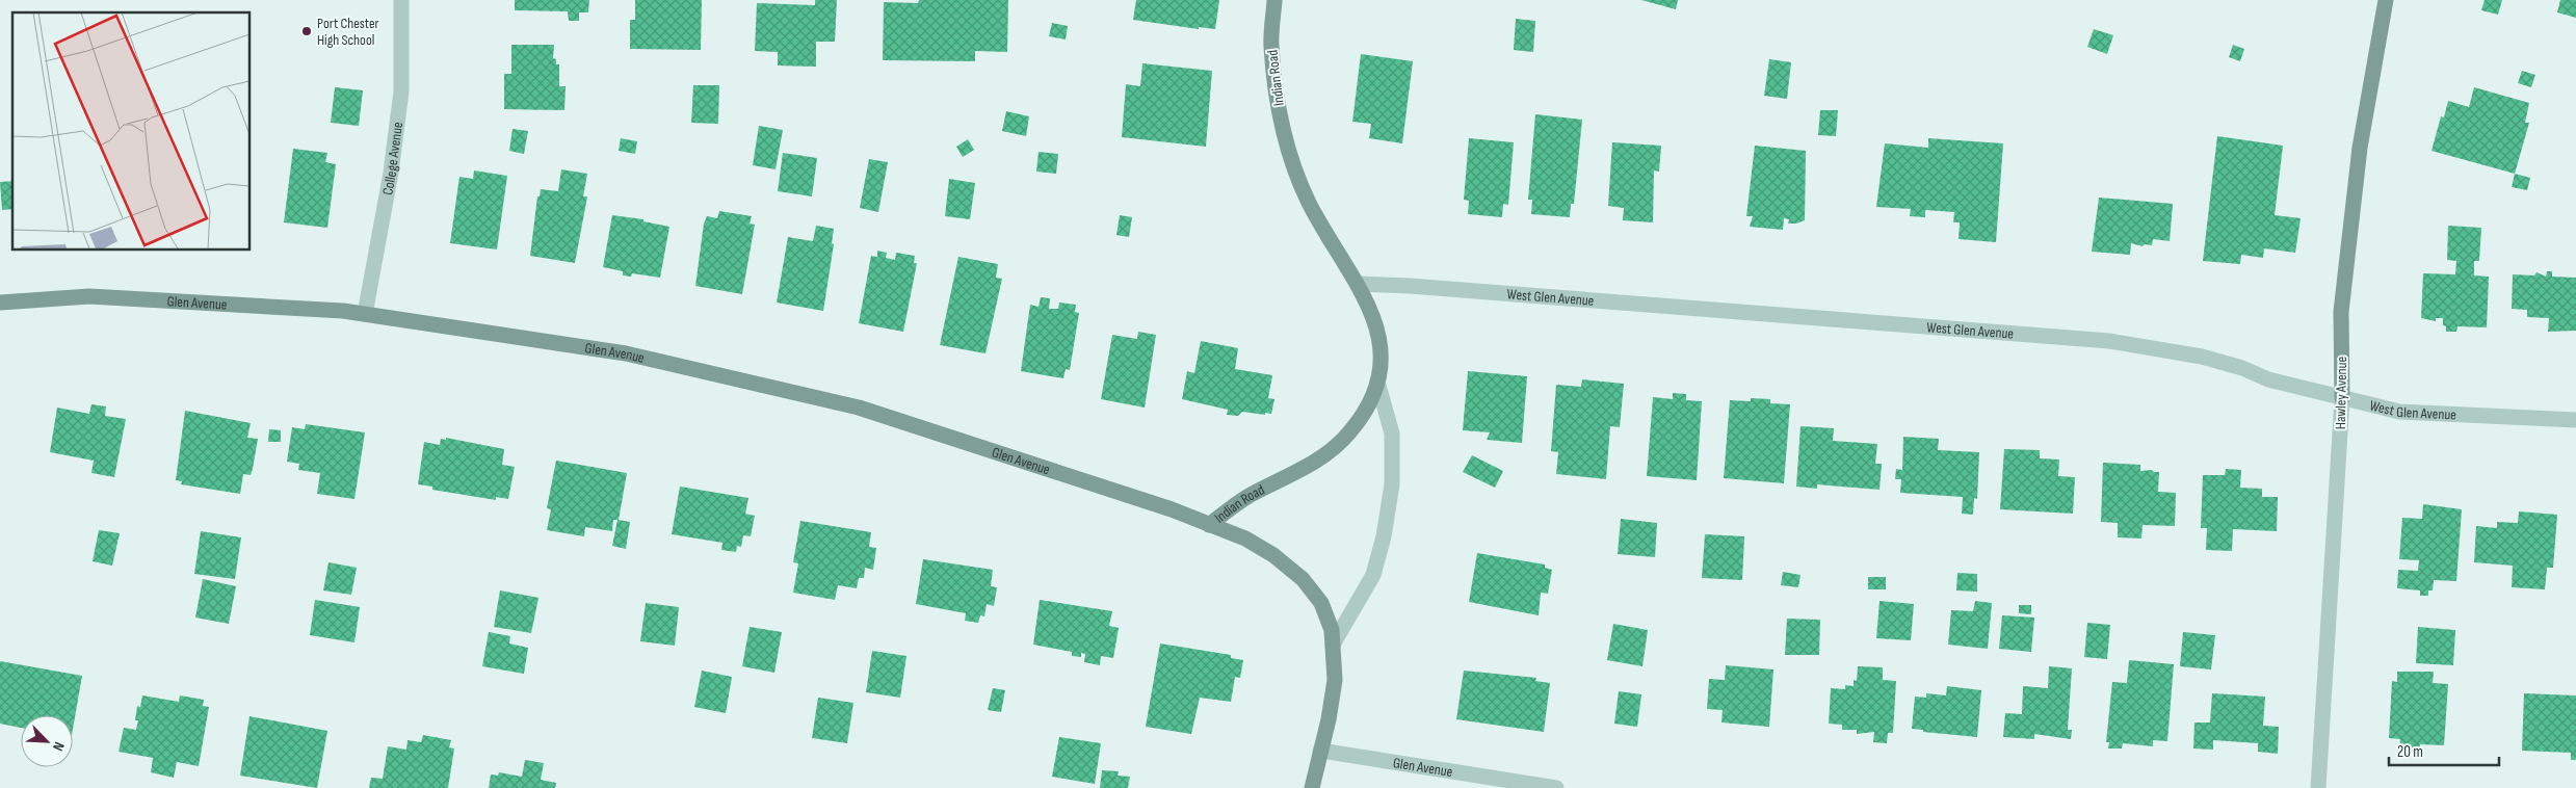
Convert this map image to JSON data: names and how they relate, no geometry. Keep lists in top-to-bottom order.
{
  "streets": {
    "street": [
      "Indian Road",
      "College Avenue",
      "West Glen Avenue",
      "Glen Avenue",
      "Hawley Avenue"
    ]
  },
  "crossings": [
    ["Indian Road", "West Glen Avenue"],
    ["Indian Road", "Glen Avenue"],
    ["College Avenue", "Glen Avenue"],
    ["West Glen Avenue", "Hawley Avenue"]
  ],
  "places": ["Port Chester High School"],
  "scale_bar": "20 m",
  "north": "bottom right"
}
